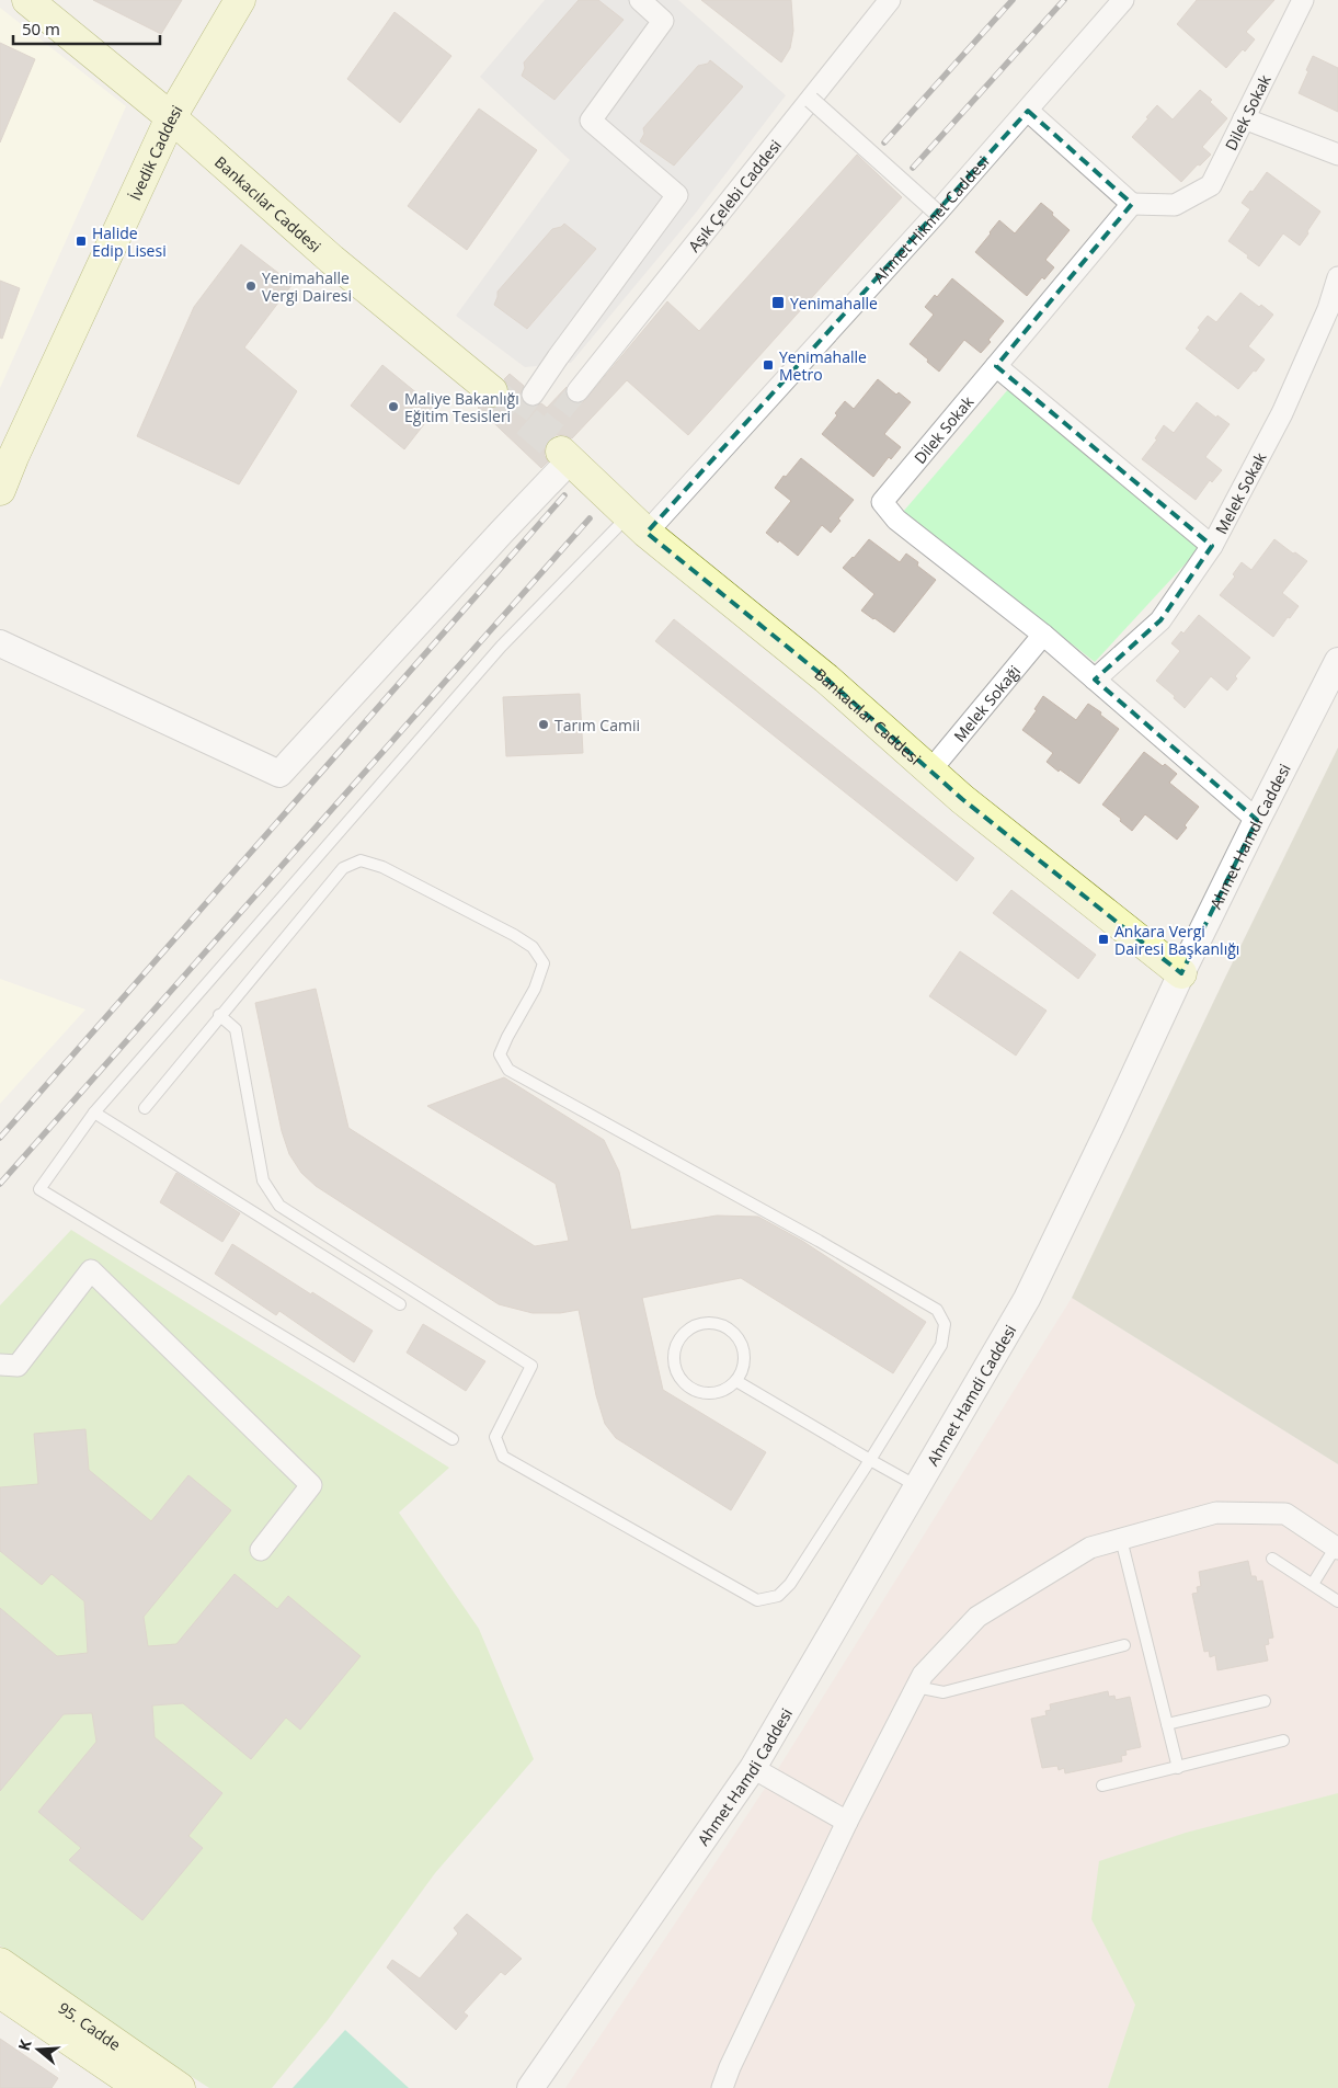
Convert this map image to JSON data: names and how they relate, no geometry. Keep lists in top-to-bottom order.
{
  "streets": {
    "main road": ["İvedik Caddesi", "Bankacılar Caddesi", "95. Cadde"],
    "street": [
      "Dilek Sokak",
      "Aşık Çelebi Caddesi",
      "Ahmet Hikmet Caddesi",
      "Melek Sokak",
      "Melek Sokaği",
      "Ahmet Hamdi Caddesi"
    ]
  },
  "crossings": [
    ["Dilek Sokak", "Melek Sokak"],
    ["Dilek Sokak", "Melek Sokaği"],
    ["Dilek Sokak", "Ahmet Hamdi Caddesi"],
    ["İvedik Caddesi", "Bankacılar Caddesi"],
    ["Bankacılar Caddesi", "Ahmet Hikmet Caddesi"],
    ["Bankacılar Caddesi", "Melek Sokaği"],
    ["Bankacılar Caddesi", "Ahmet Hamdi Caddesi"]
  ],
  "places": {
    "transit": [
      "Halide Edip Lisesi",
      "Yenimahalle",
      "Yenimahalle Metro",
      "Ankara Vergi Dairesi Başkanlığı"
    ],
    "other": ["Yenimahalle Vergi Dairesi", "Maliye Bakanlığı Eğitim Tesisleri", "Tarım Camii"]
  },
  "scale_bar": "50 m",
  "north": "left"
}
